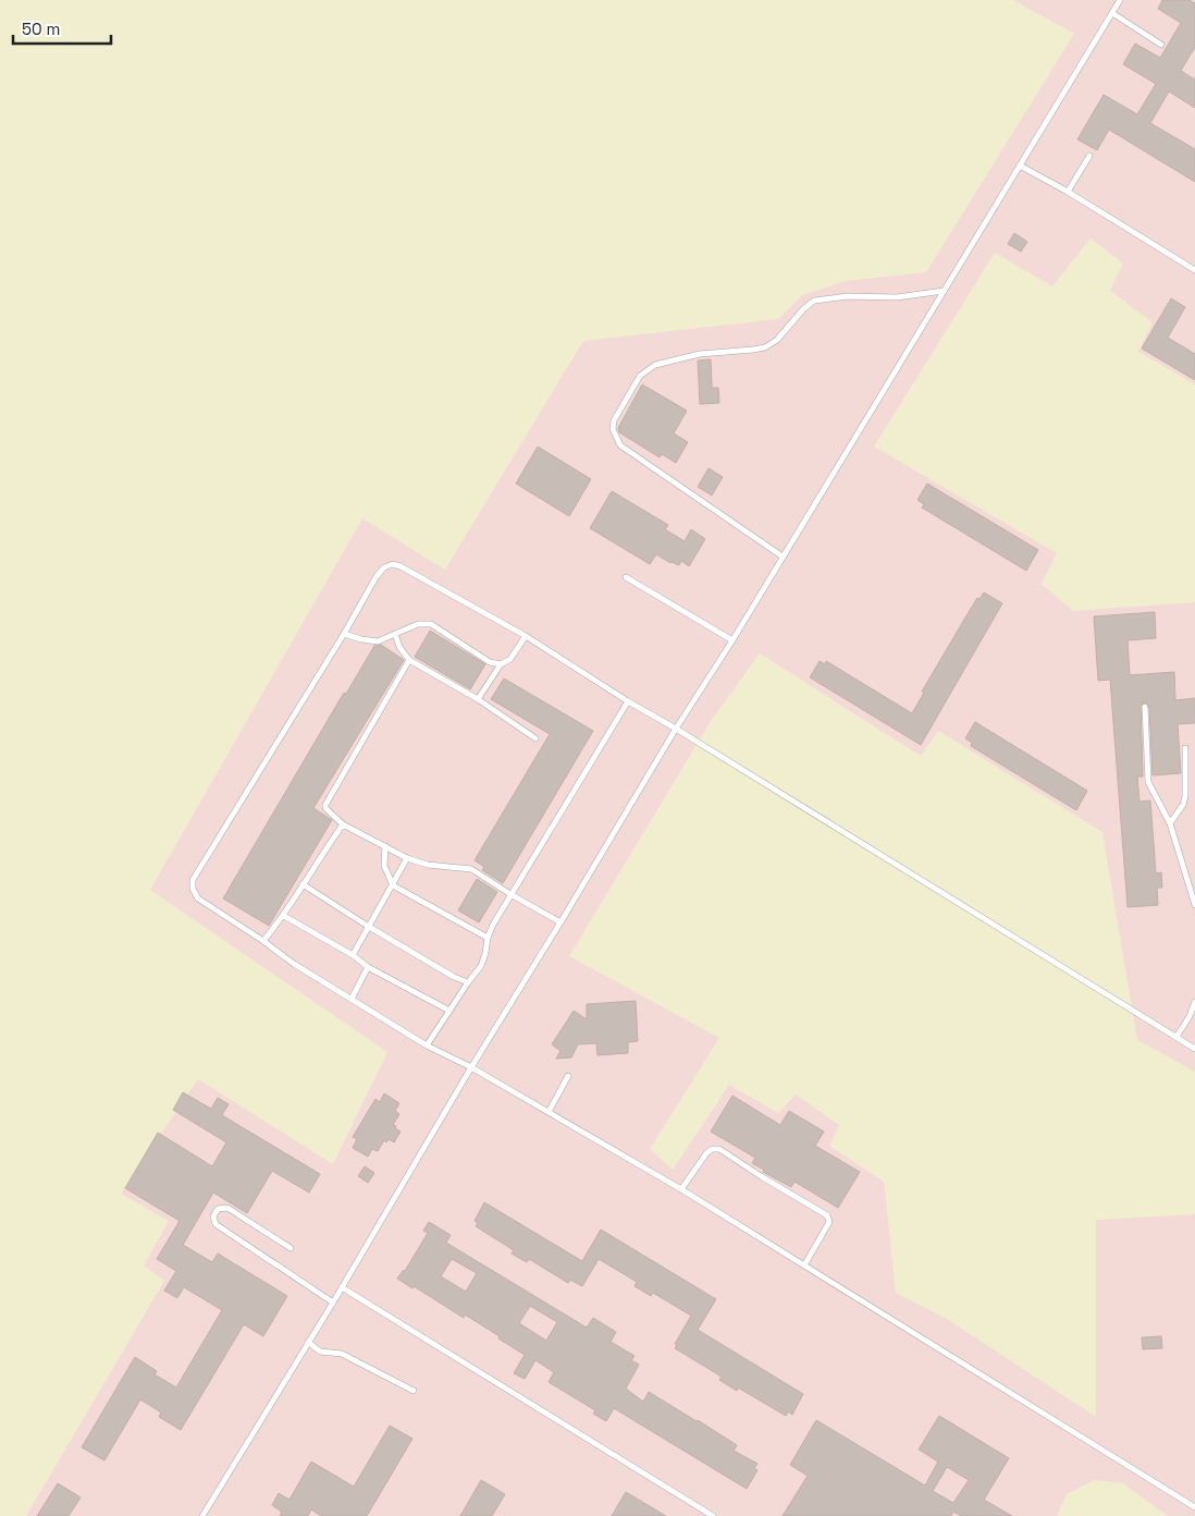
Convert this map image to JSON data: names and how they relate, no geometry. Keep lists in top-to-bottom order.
{
  "scale_bar": "50 m"
}
